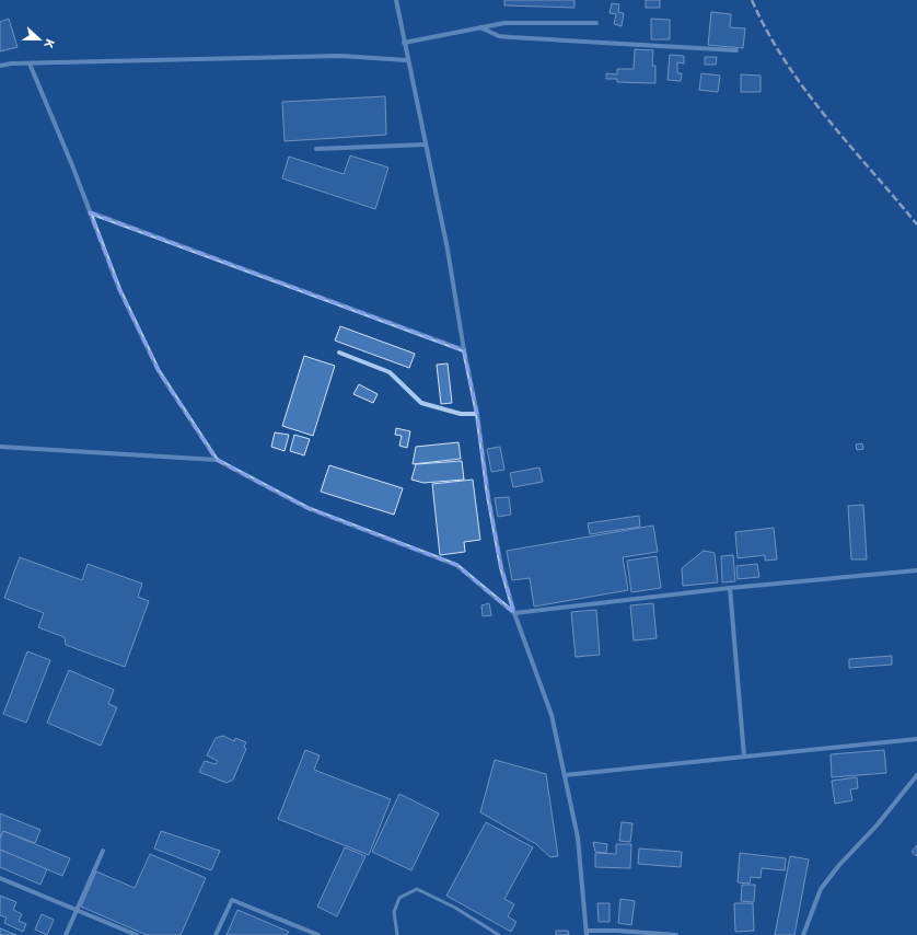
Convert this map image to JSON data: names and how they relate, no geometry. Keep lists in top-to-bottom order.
{
  "north": "right"
}
